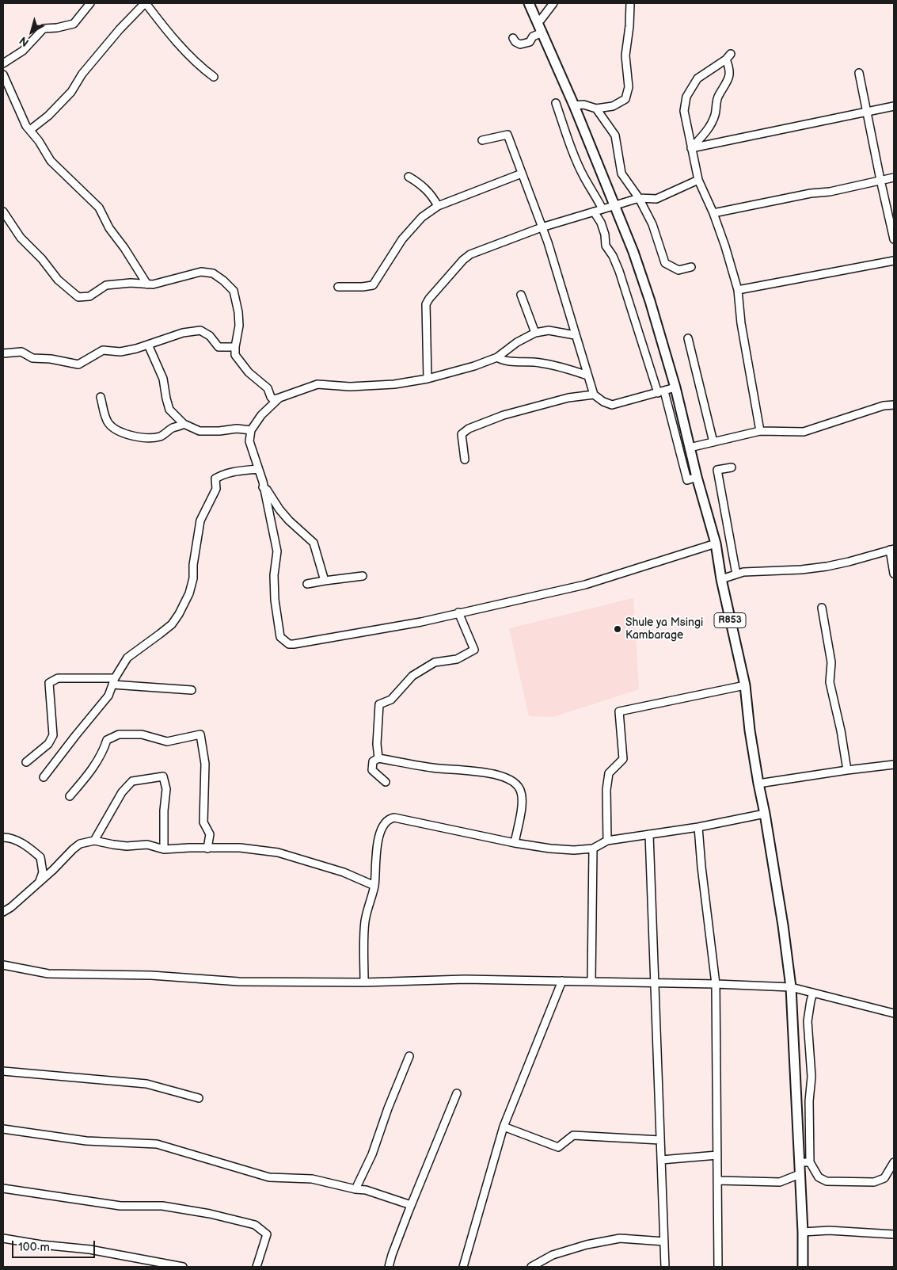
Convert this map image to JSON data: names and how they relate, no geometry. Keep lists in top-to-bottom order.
{
  "streets": {
    "main road": ["R853"]
  },
  "places": ["Shule ya Msingi Kambarage"],
  "scale_bar": "100 m",
  "north": "bottom left"
}
